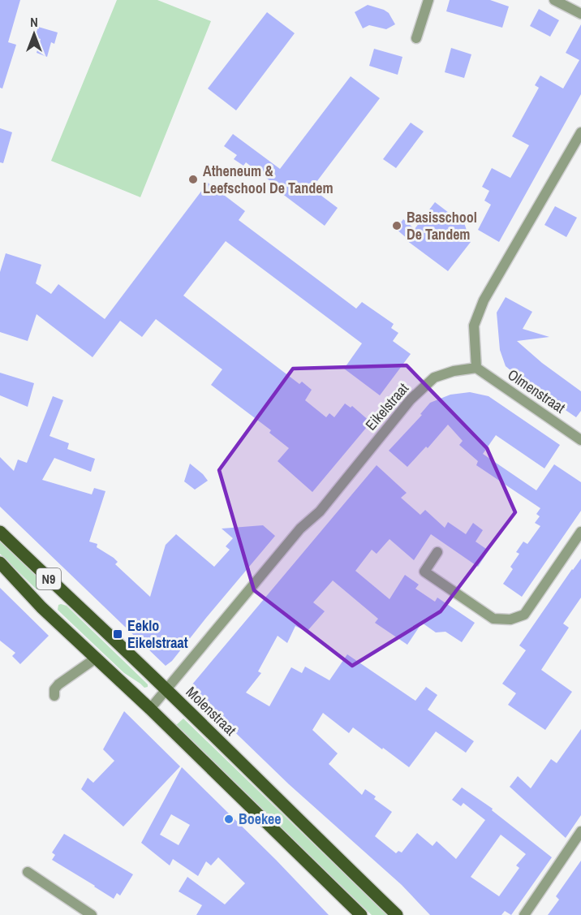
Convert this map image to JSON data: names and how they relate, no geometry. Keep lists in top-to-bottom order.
{
  "streets": {
    "main road": ["N9", "Molenstraat"],
    "street": ["Olmenstraat", "Eikelstraat"]
  },
  "crossings": [
    ["Olmenstraat", "Eikelstraat"],
    ["Eikelstraat", "N9"],
    ["Eikelstraat", "Molenstraat"]
  ],
  "places": {
    "other": ["Atheneum & Leefschool De Tandem", "Basisschool De Tandem", "Boekee"],
    "transit": ["Eeklo Eikelstraat"]
  },
  "north": "top"
}
